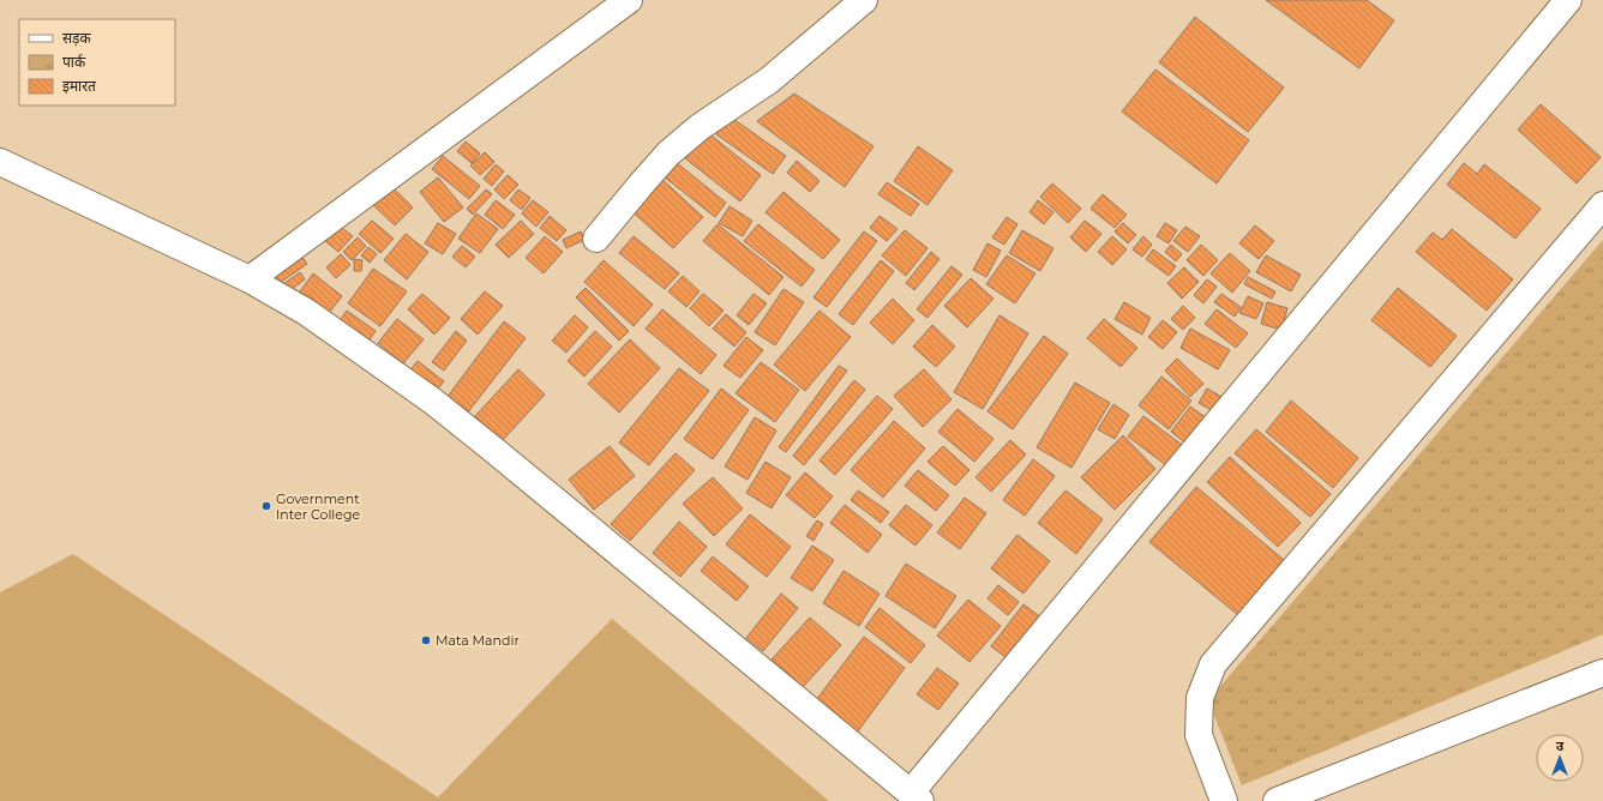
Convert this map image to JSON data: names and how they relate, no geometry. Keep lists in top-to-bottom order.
{
  "places": ["Government Inter College", "Mata Mandir"],
  "legend": ["सड़क", "पार्क", "इमारत"],
  "north": "top"
}
